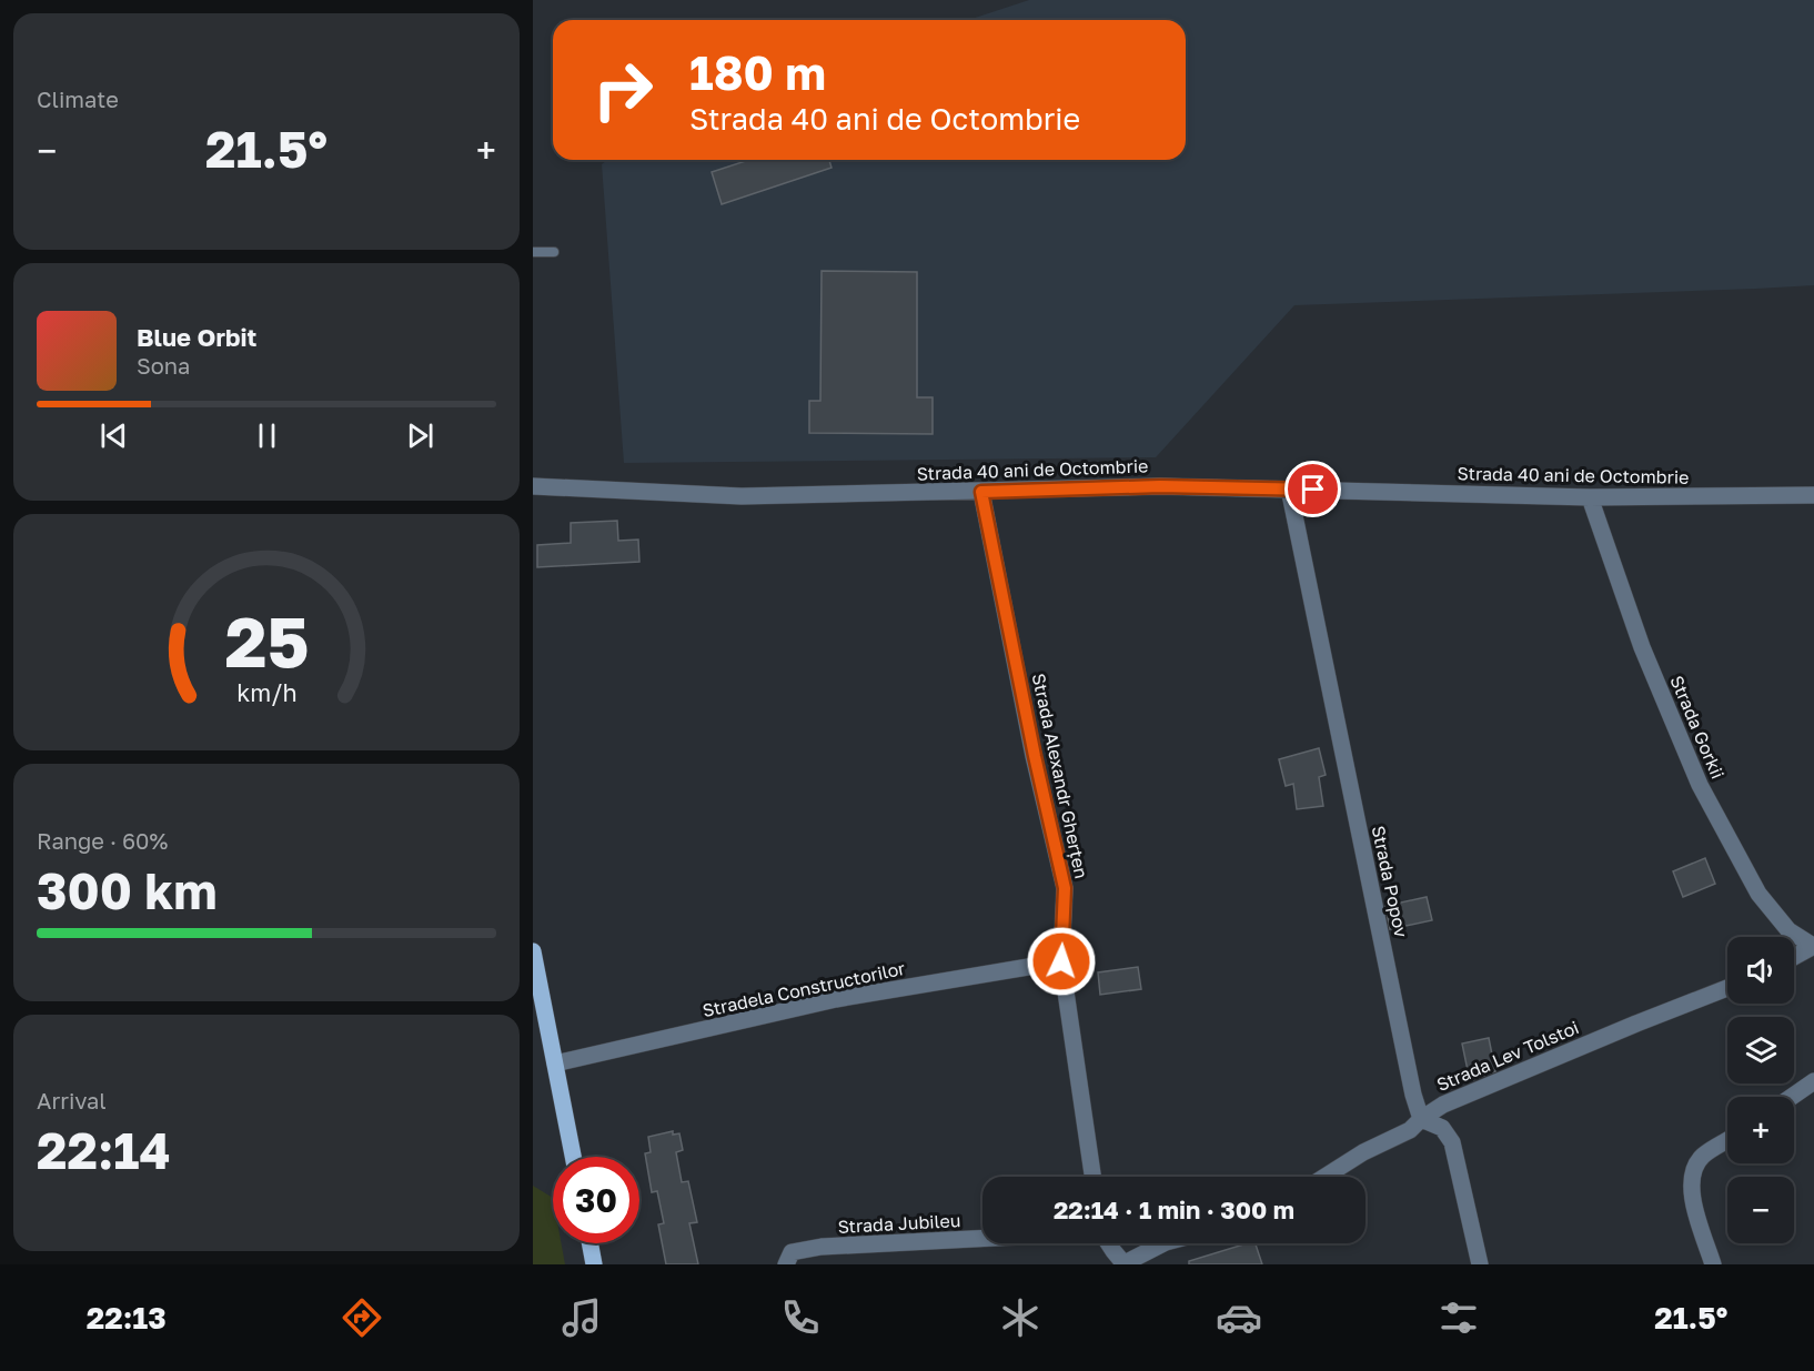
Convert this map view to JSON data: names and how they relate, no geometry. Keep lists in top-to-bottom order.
{
  "streets": {
    "street": [
      "Strada 40 ani de Octombrie",
      "Strada Gorkii",
      "Strada Alexandr Gherțen",
      "Strada Popov",
      "Stradela Constructorilor",
      "Strada Lev Tolstoi",
      "Strada Jubileu"
    ]
  },
  "crossings": [
    ["Strada 40 ani de Octombrie", "Strada Gorkii"],
    ["Strada 40 ani de Octombrie", "Strada Alexandr Gherțen"],
    ["Strada 40 ani de Octombrie", "Strada Popov"],
    ["Strada Alexandr Gherțen", "Stradela Constructorilor"],
    ["Strada Popov", "Strada Lev Tolstoi"]
  ],
  "page": {
    "tile": [
      "Climate",
      ["Range · 60%", "300 km"],
      ["Arrival", "22:14"]
    ],
    "turn": ["180 m", "Strada 40 ani de Octombrie"],
    "heat": ["−", "21.5°", "+"],
    "song": ["Blue Orbit", "Sona"],
    "map_buttons": ["+", "−"],
    "limit": "30",
    "trip": "22:14 · 1 min · 300 m",
    "tabs": ["22:13", "21.5°"],
    "gauge": ["25", "km/h"]
  }
}
